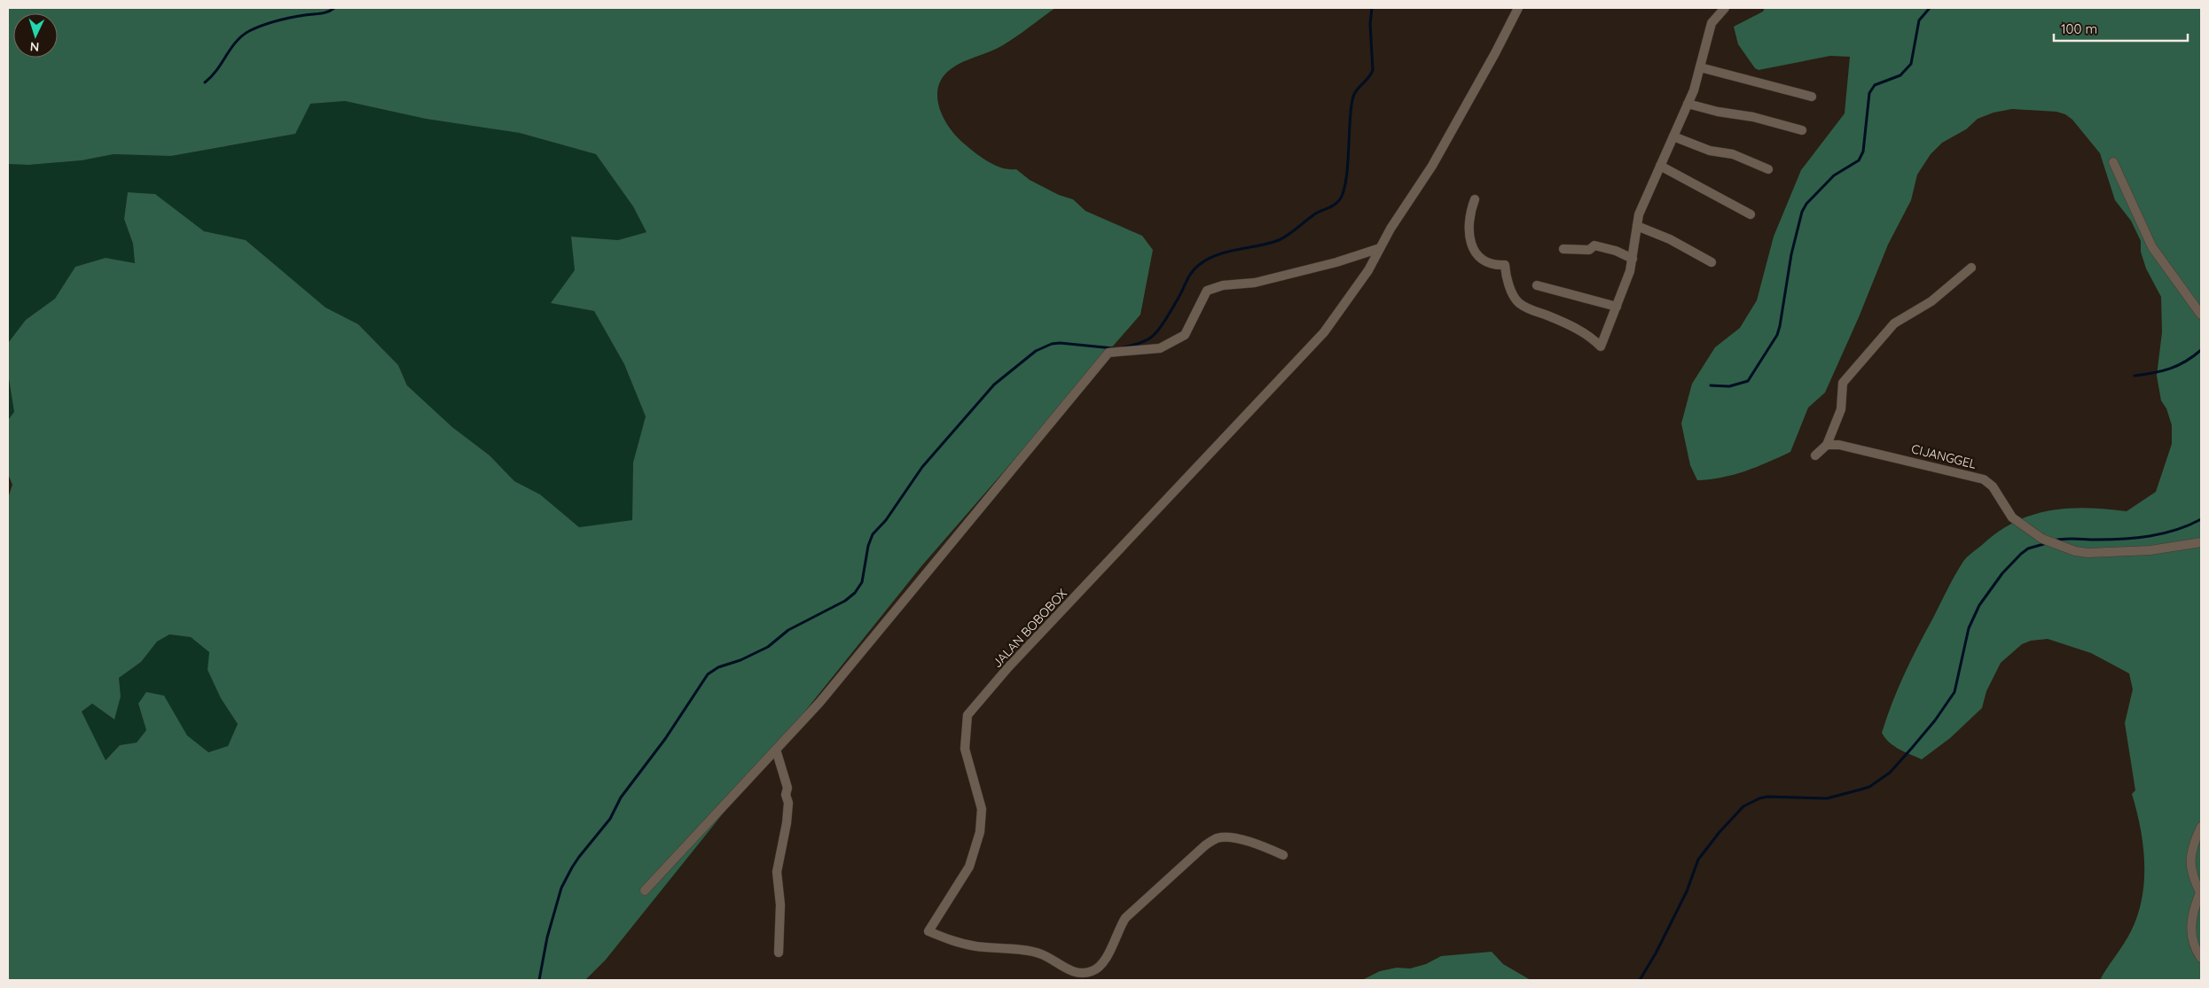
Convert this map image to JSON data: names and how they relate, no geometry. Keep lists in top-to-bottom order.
{
  "streets": {
    "street": ["CIJANGGEL", "JALAN BOBOBOX"]
  },
  "scale_bar": "100 m",
  "north": "bottom"
}
